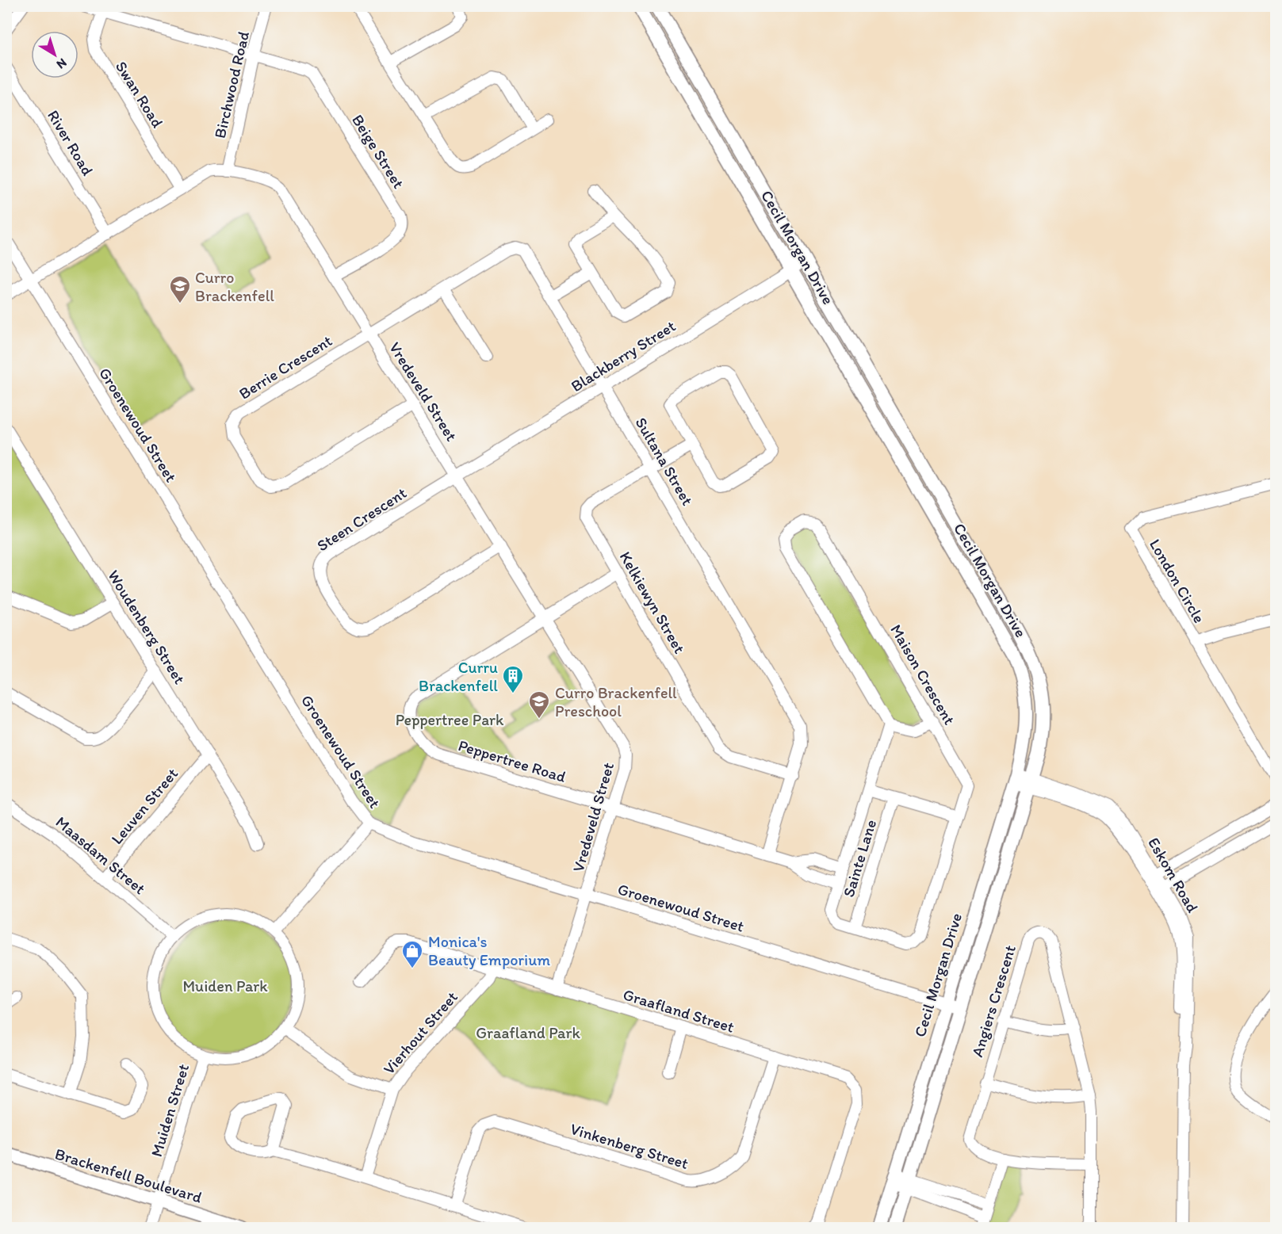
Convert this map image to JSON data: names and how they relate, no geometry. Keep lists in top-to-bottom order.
{
  "streets": {
    "street": [
      "Birchwood Road",
      "Swan Road",
      "River Road",
      "Beige Street",
      "Cecil Morgan Drive",
      "Blackberry Street",
      "Berrie Crescent",
      "Vredeveld Street",
      "Groenewoud Street",
      "Sultana Street",
      "Steen Crescent",
      "London Circle",
      "Kelkiewyn Street",
      "Woudenberg Street",
      "Maison Crescent",
      "Peppertree Road",
      "Leuven Street",
      "Maasdam Street",
      "Sainte Lane",
      "Eskom Road",
      "Angiers Crescent",
      "Graafland Street",
      "Vierhout Street",
      "Muiden Street",
      "Vinkenberg Street",
      "Brackenfell Boulevard"
    ]
  },
  "crossings": [
    ["Birchwood Road", "Beige Street"],
    ["Birchwood Road", "Vredeveld Street"],
    ["Swan Road", "Vredeveld Street"],
    ["River Road", "Vredeveld Street"],
    ["Beige Street", "Vredeveld Street"],
    ["Cecil Morgan Drive", "Blackberry Street"],
    ["Cecil Morgan Drive", "Groenewoud Street"],
    ["Cecil Morgan Drive", "Eskom Road"],
    ["Blackberry Street", "Vredeveld Street"],
    ["Blackberry Street", "Sultana Street"],
    ["Blackberry Street", "Steen Crescent"],
    ["Berrie Crescent", "Vredeveld Street"],
    ["Berrie Crescent", "Sultana Street"],
    ["Vredeveld Street", "Groenewoud Street"],
    ["Vredeveld Street", "Sultana Street"],
    ["Vredeveld Street", "Steen Crescent"],
    ["Vredeveld Street", "Peppertree Road"],
    ["Vredeveld Street", "Graafland Street"],
    ["Sultana Street", "Kelkiewyn Street"],
    ["Sultana Street", "Peppertree Road"],
    ["Kelkiewyn Street", "Peppertree Road"],
    ["Woudenberg Street", "Leuven Street"],
    ["Maison Crescent", "Sainte Lane"],
    ["Leuven Street", "Maasdam Street"],
    ["Maasdam Street", "Muiden Street"],
    ["Graafland Street", "Vierhout Street"],
    ["Graafland Street", "Vinkenberg Street"],
    ["Muiden Street", "Brackenfell Boulevard"]
  ],
  "parks": ["Peppertree Park", "Muiden Park", "Graafland Park"],
  "places": {
    "school or university": ["Curro Brackenfell", "Curro Brackenfell Preschool"],
    "building": ["Curru Brackenfell"],
    "shop": ["Monica's Beauty Emporium"]
  },
  "north": "bottom right"
}
